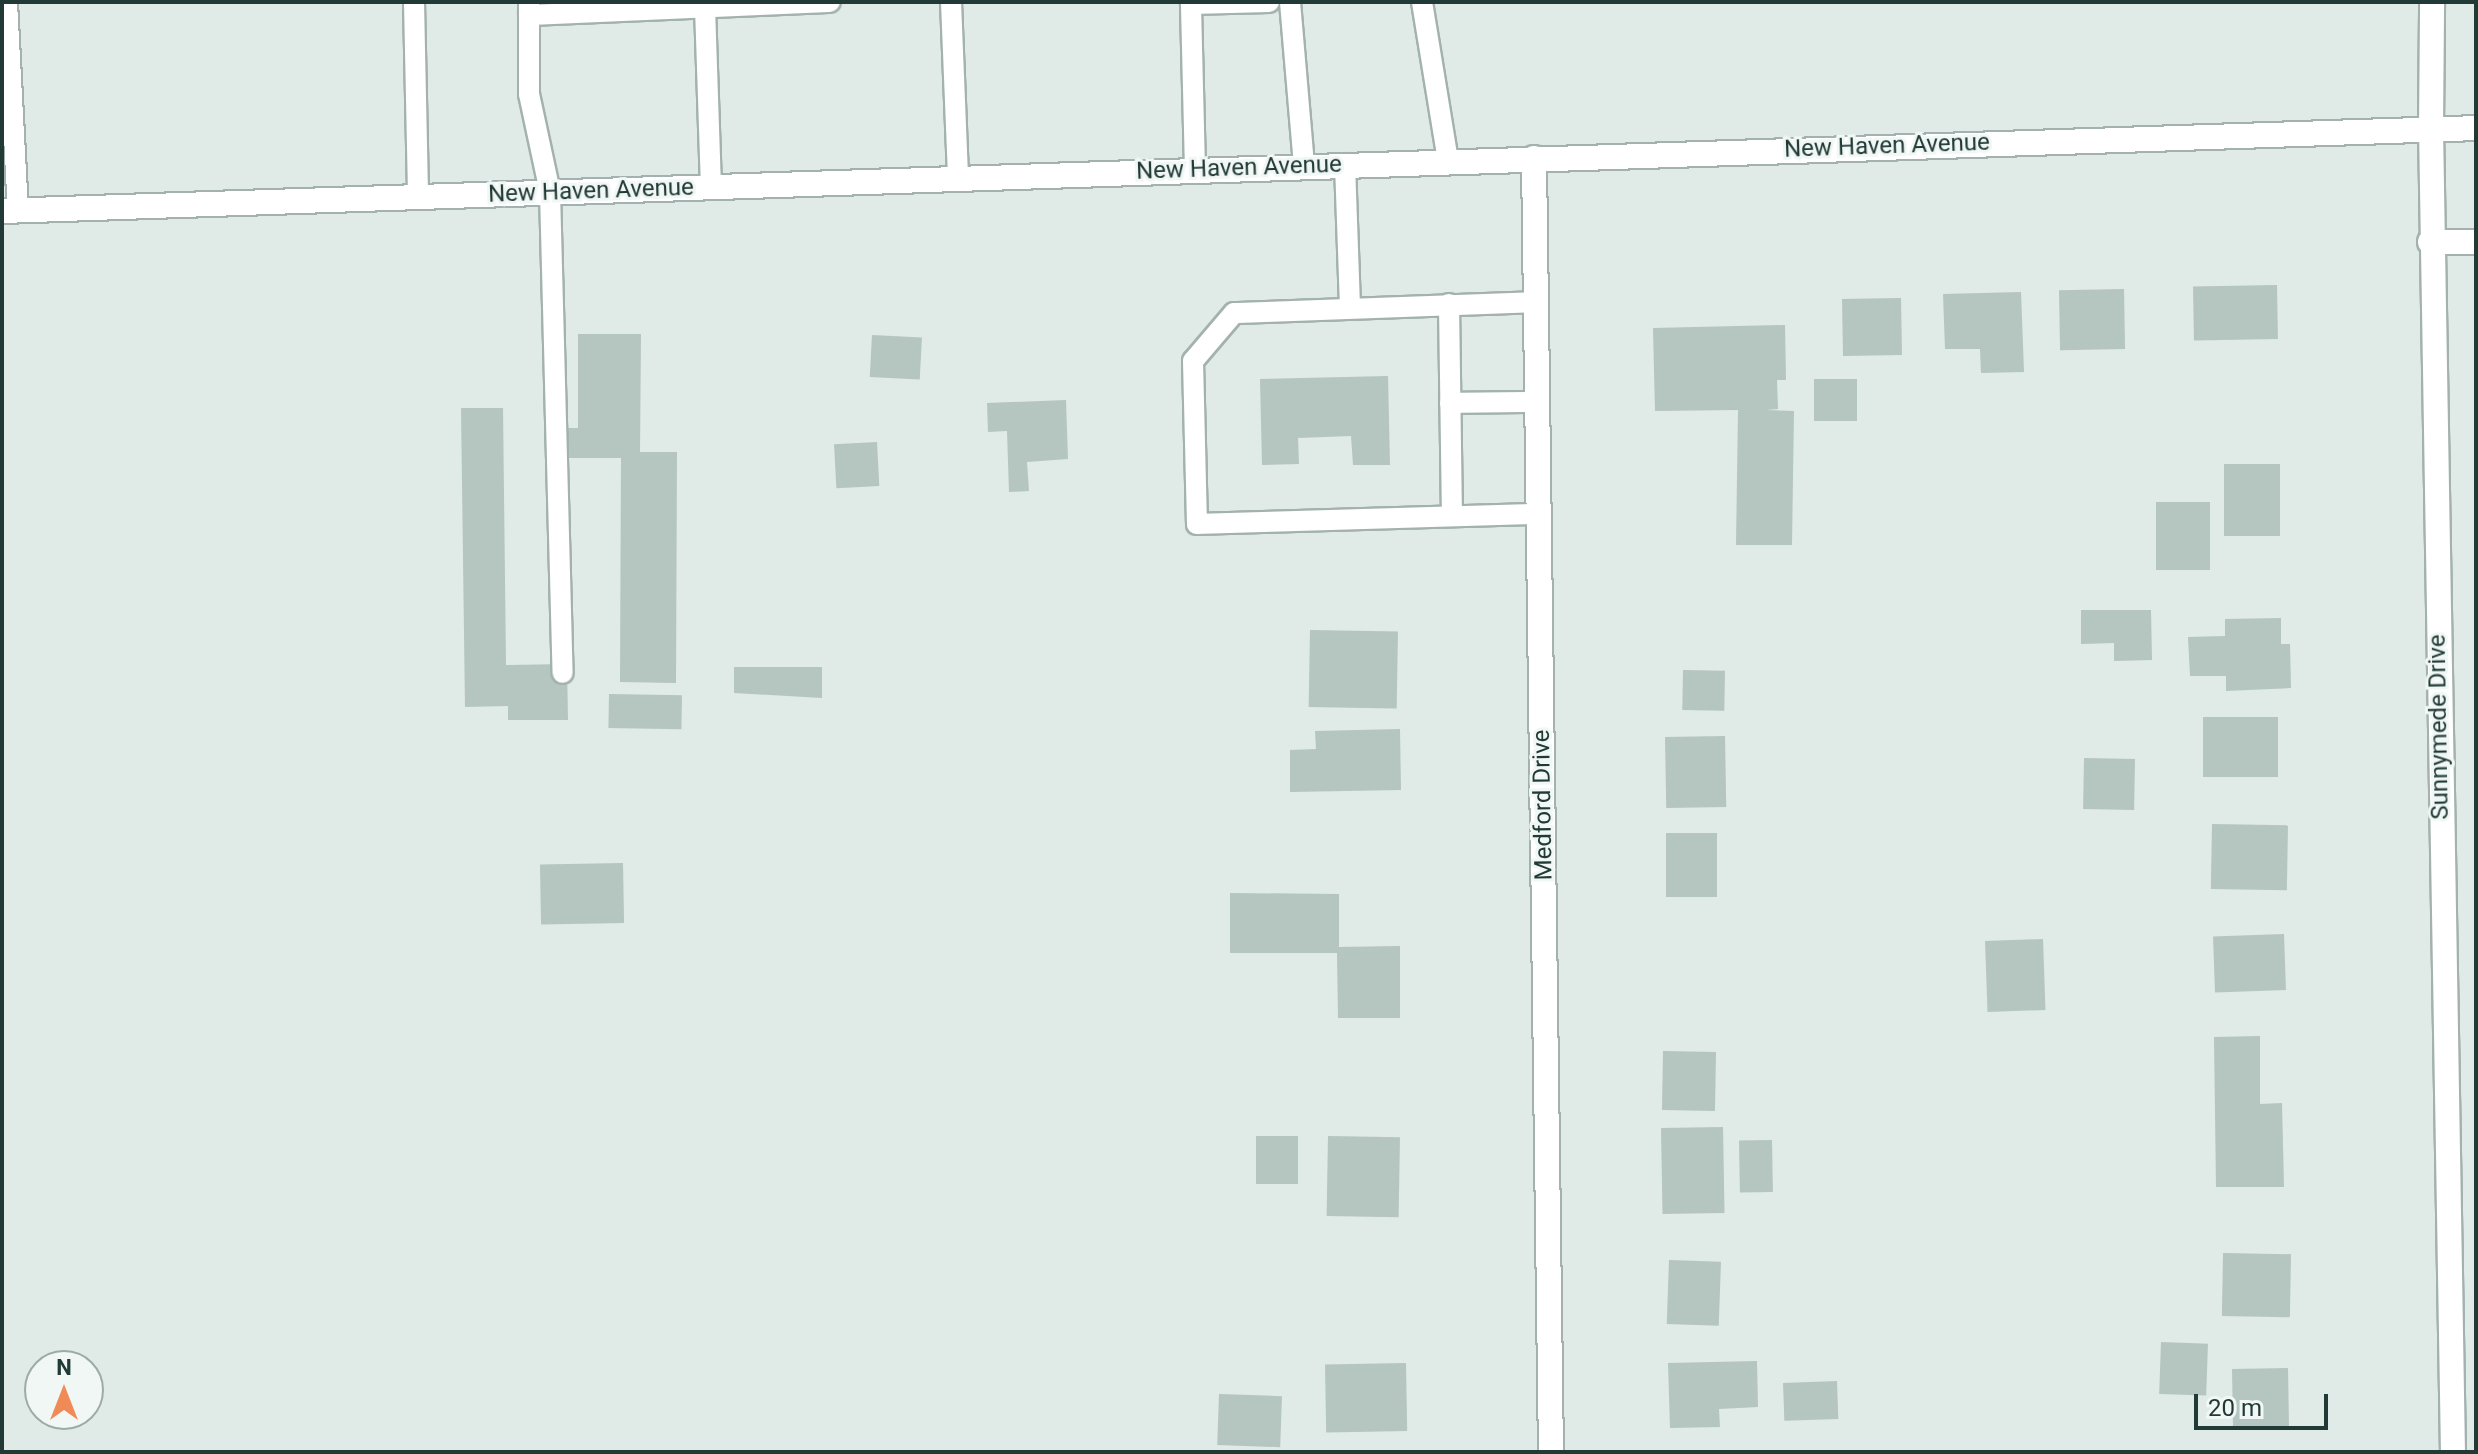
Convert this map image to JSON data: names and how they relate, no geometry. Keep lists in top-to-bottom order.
{
  "streets": {
    "street": ["New Haven Avenue", "Sunnymede Drive", "Medford Drive"]
  },
  "crossings": [
    ["New Haven Avenue", "Sunnymede Drive"],
    ["New Haven Avenue", "Medford Drive"]
  ],
  "scale_bar": "20 m",
  "north": "top"
}
